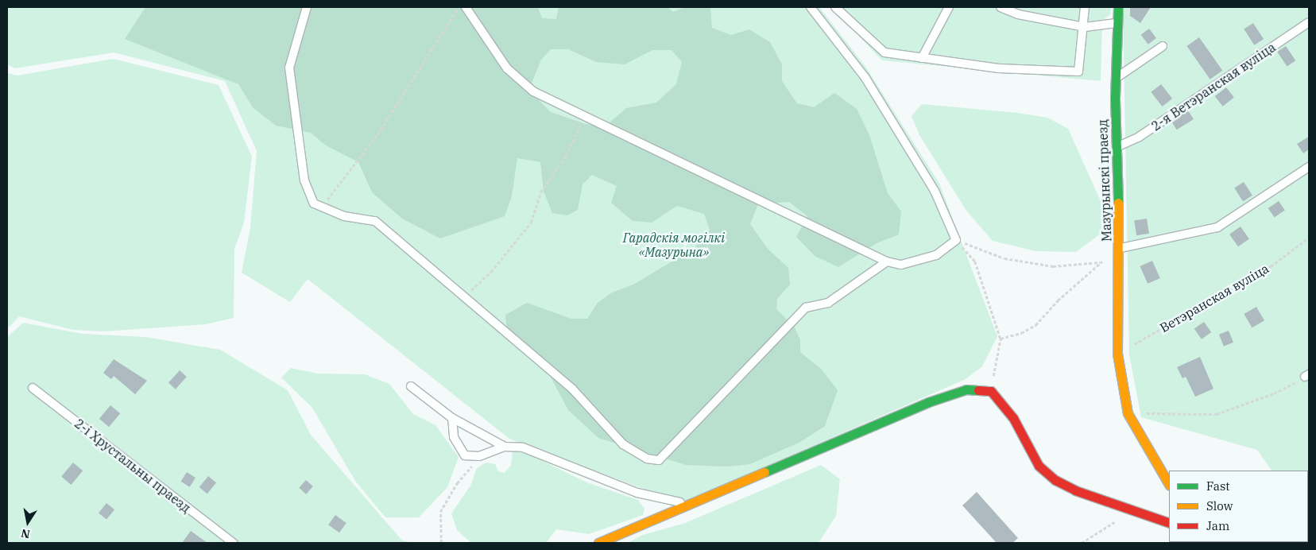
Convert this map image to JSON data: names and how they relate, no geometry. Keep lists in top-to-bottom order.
{
  "streets": {
    "street": ["Мазурынскі праезд"],
    "lane": ["2-я Ветэранская вуліца", "2-і Хрустальны праезд"],
    "path": ["Ветэранская вуліца"]
  },
  "crossings": [
    ["2-я Ветэранская вуліца", "Мазурынскі праезд"],
    ["Мазурынскі праезд", "Ветэранская вуліца"]
  ],
  "parks": ["Гарадскія могілкі «Мазурына»"],
  "legend": ["Fast", "Slow", "Jam"],
  "north": "bottom"
}
